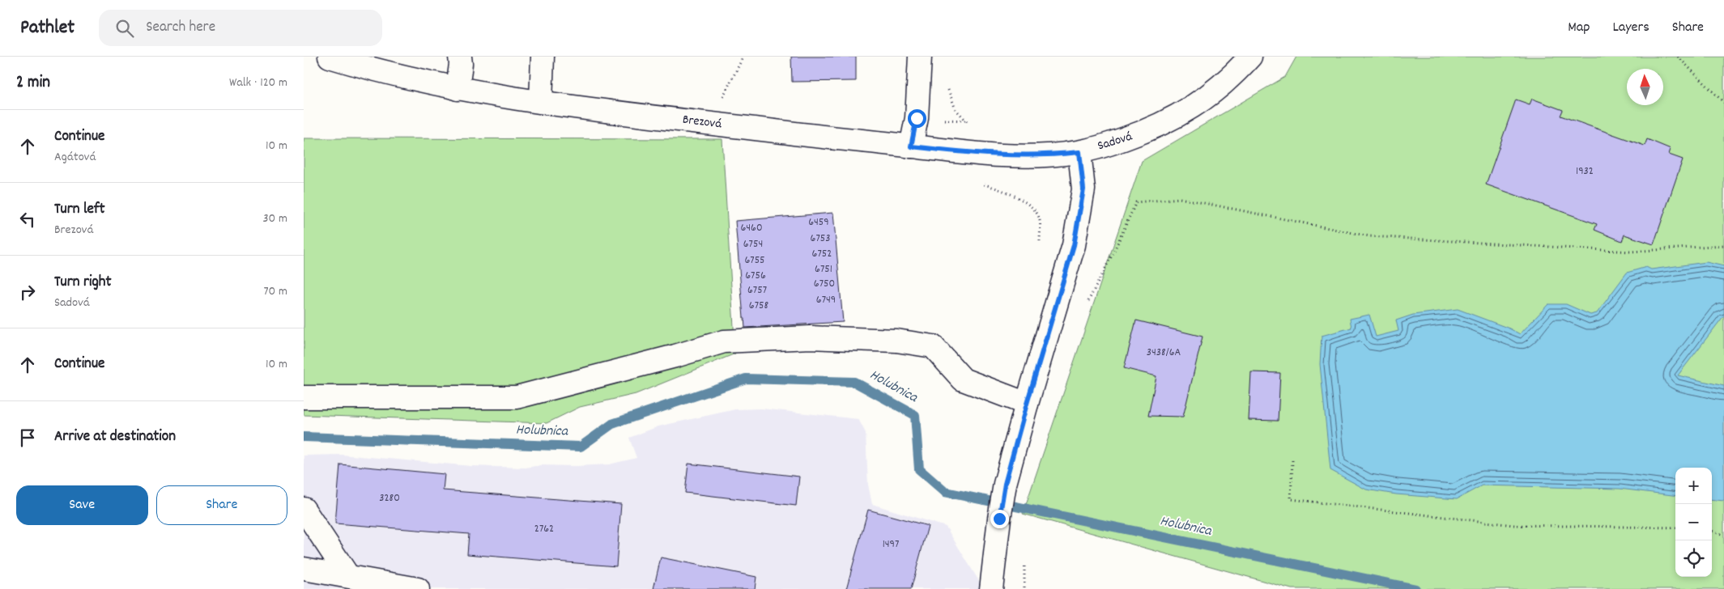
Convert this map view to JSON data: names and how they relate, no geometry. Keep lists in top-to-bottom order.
{
  "streets": {
    "street": ["Brezová", "Sadová"]
  },
  "crossings": [
    ["Brezová", "Sadová"]
  ],
  "water": ["Holubnica"],
  "house_numbers": [
    "1932",
    "6459",
    "6460",
    "6753",
    "6754",
    "6752",
    "6755",
    "6751",
    "6756",
    "6750",
    "6757",
    "6749",
    "6758",
    "3438/6A",
    "3280",
    "2762",
    "1497"
  ],
  "north": "top",
  "page": {
    "header": "Pathlet",
    "search": "Search here",
    "nav": ["Map", "Layers", "Share"],
    "heading": ["2 min", "Walk · 120 m"],
    "list": [
      ["Continue", "Agátová", "10 m"],
      ["Turn left", "Brezová", "30 m"],
      ["Turn right", "Sadová", "70 m"],
      ["Continue", "10 m"],
      "Arrive at destination"
    ],
    "map_buttons": ["+", "−"],
    "buttons": ["Save", "Share"]
  }
}
